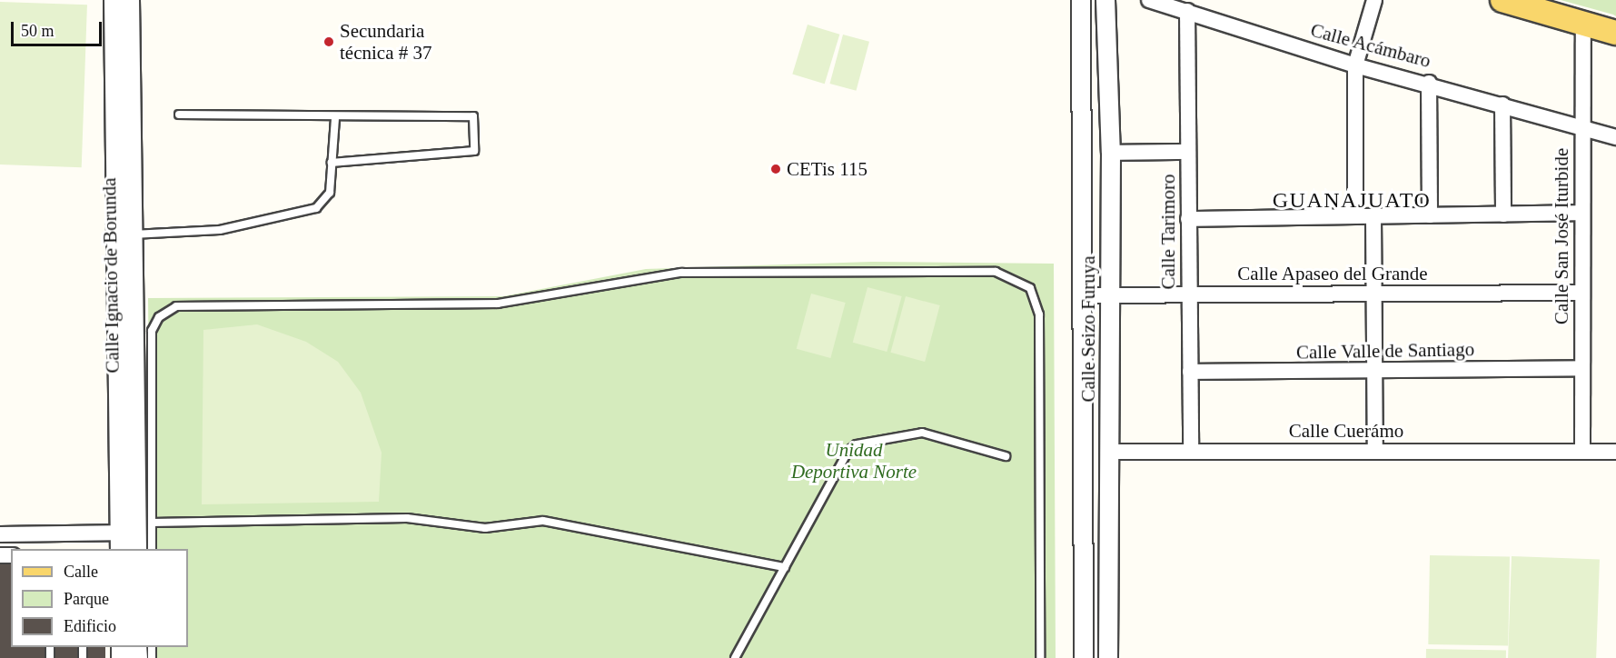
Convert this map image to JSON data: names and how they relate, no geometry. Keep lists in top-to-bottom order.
{
  "streets": {
    "street": [
      "Calle Acámbaro",
      "Calle Tarimoro",
      "Calle San José Iturbide",
      "Calle Apaseo del Grande",
      "Calle Ignacio de Borunda",
      "Calle Seizo Furuya",
      "Calle Valle de Santiago",
      "Calle Cuerámo"
    ]
  },
  "crossings": [
    ["Calle Acámbaro", "Calle Tarimoro"],
    ["Calle Acámbaro", "Calle San José Iturbide"],
    ["Calle Tarimoro", "Calle Apaseo del Grande"],
    ["Calle Tarimoro", "Calle Valle de Santiago"],
    ["Calle Tarimoro", "Calle Cuerámo"],
    ["Calle San José Iturbide", "Calle Apaseo del Grande"],
    ["Calle San José Iturbide", "Calle Valle de Santiago"],
    ["Calle San José Iturbide", "Calle Cuerámo"],
    ["Calle Apaseo del Grande", "Calle Seizo Furuya"],
    ["Calle Seizo Furuya", "Calle Cuerámo"]
  ],
  "districts": ["GUANAJUATO"],
  "parks": ["Unidad Deportiva Norte"],
  "places": ["Secundaria técnica # 37", "CETis 115"],
  "legend": ["Calle", "Parque", "Edificio"],
  "scale_bar": "50 m"
}
